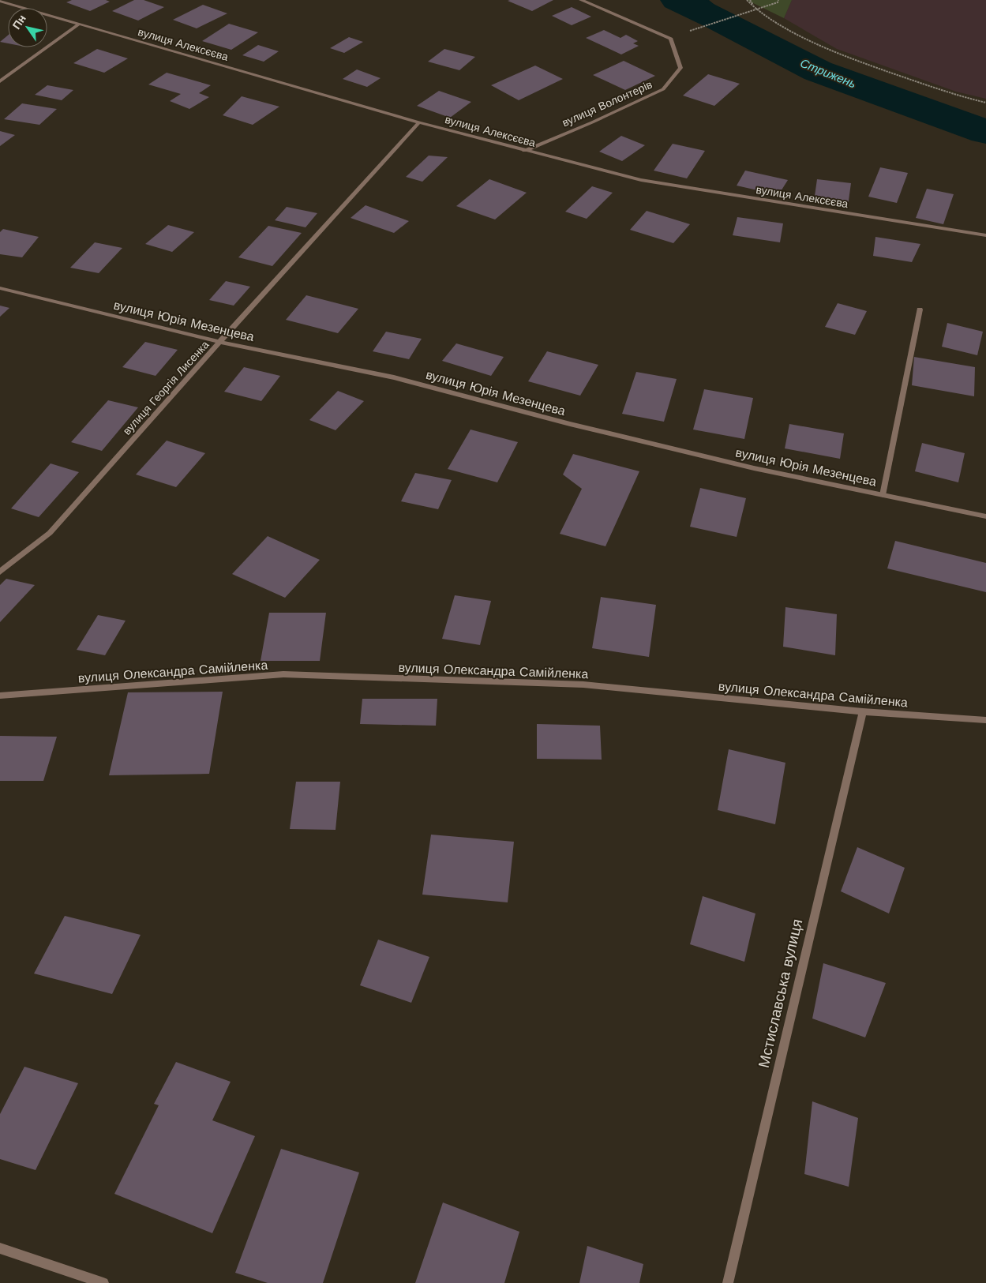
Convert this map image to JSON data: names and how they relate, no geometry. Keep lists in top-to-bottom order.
{
  "streets": {
    "street": [
      "вулиця Алексєєва",
      "вулиця Волонтерів",
      "вулиця Юрія Мезенцева",
      "вулиця Георгія Лисенка",
      "вулиця Олександра Самійленка",
      "Мстиславська вулиця"
    ]
  },
  "crossings": [
    ["вулиця Алексєєва", "вулиця Волонтерів"],
    ["вулиця Алексєєва", "вулиця Георгія Лисенка"],
    ["вулиця Юрія Мезенцева", "вулиця Георгія Лисенка"],
    ["вулиця Олександра Самійленка", "Мстиславська вулиця"]
  ],
  "water": ["Стрижень"],
  "north": "top left"
}
